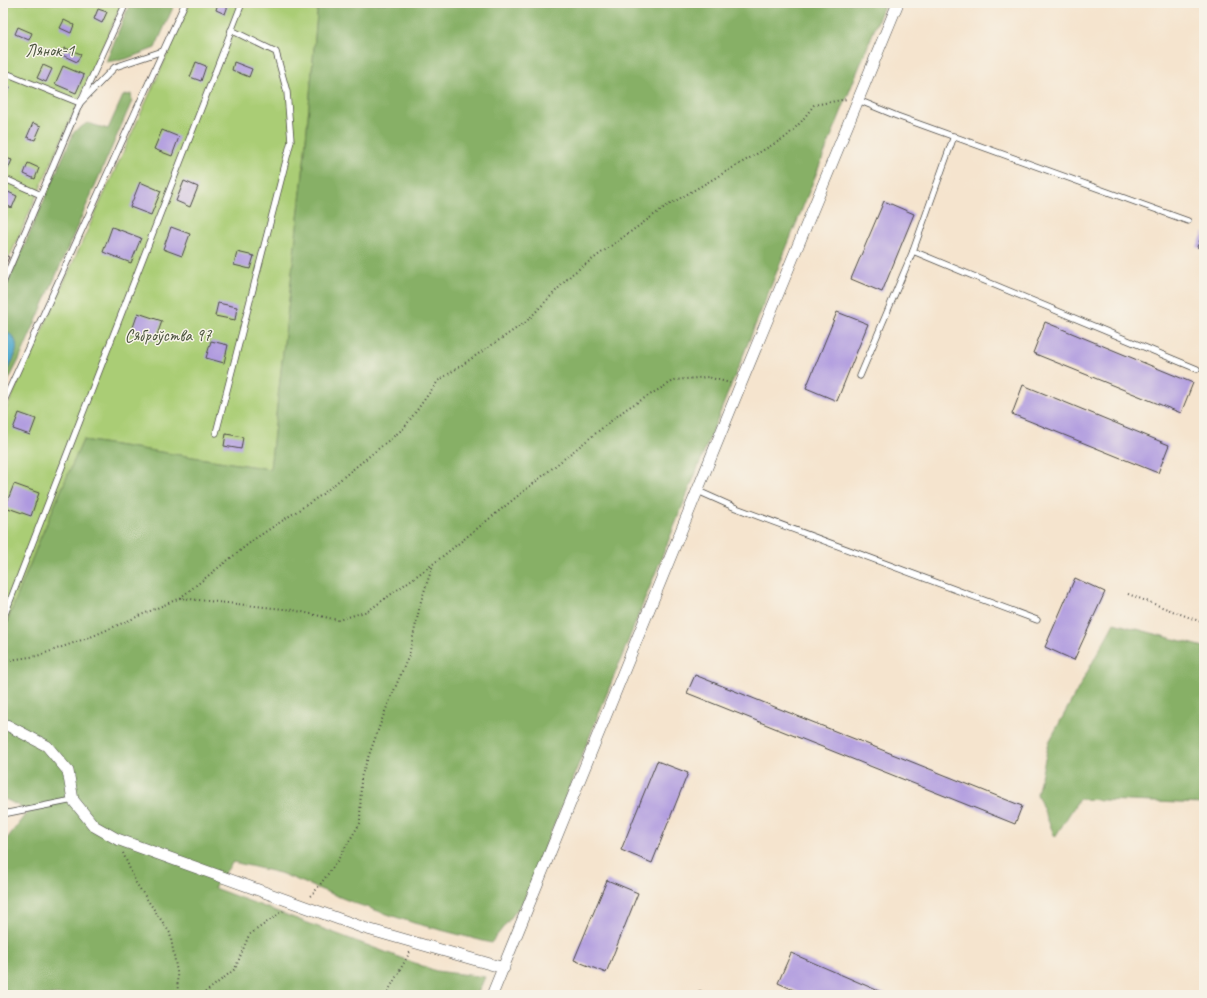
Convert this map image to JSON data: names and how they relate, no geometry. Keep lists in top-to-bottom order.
{
  "parks": ["Лянок-1", "Сяброўства 97"]
}
